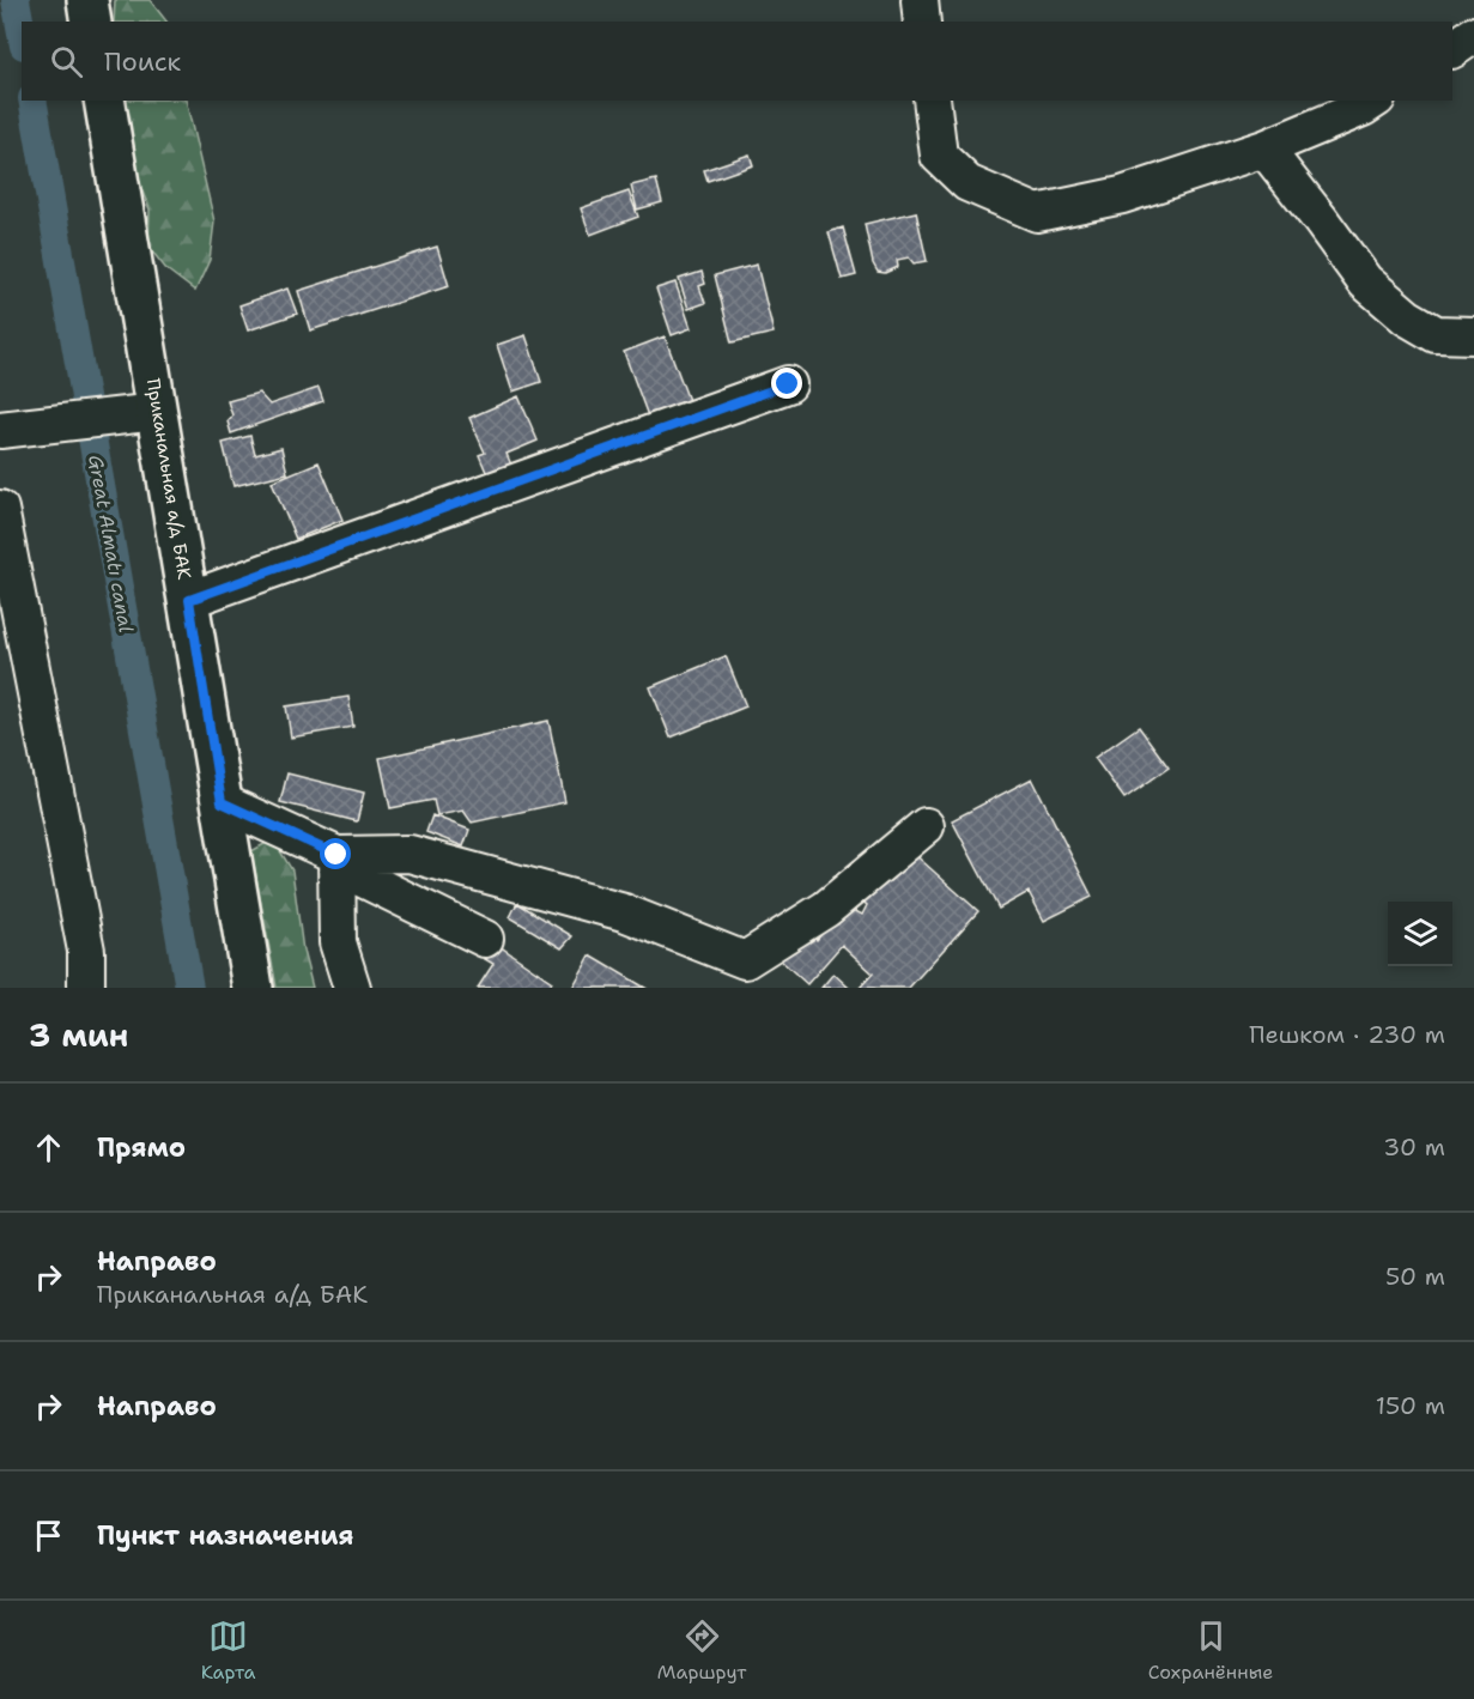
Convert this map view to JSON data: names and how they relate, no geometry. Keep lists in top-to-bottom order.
{
  "streets": {
    "main road": ["Приканальная а/д БАК"]
  },
  "water": ["Great Almatı canal"],
  "page": {
    "search": "Поиск",
    "heading": ["3 мин", "Пешком · 230 m"],
    "list": [
      ["Прямо", "30 m"],
      ["Направо", "Приканальная а/д БАК", "50 m"],
      ["Направо", "150 m"],
      "Пункт назначения"
    ],
    "nav": ["Карта", "Маршрут", "Сохранённые"]
  }
}
